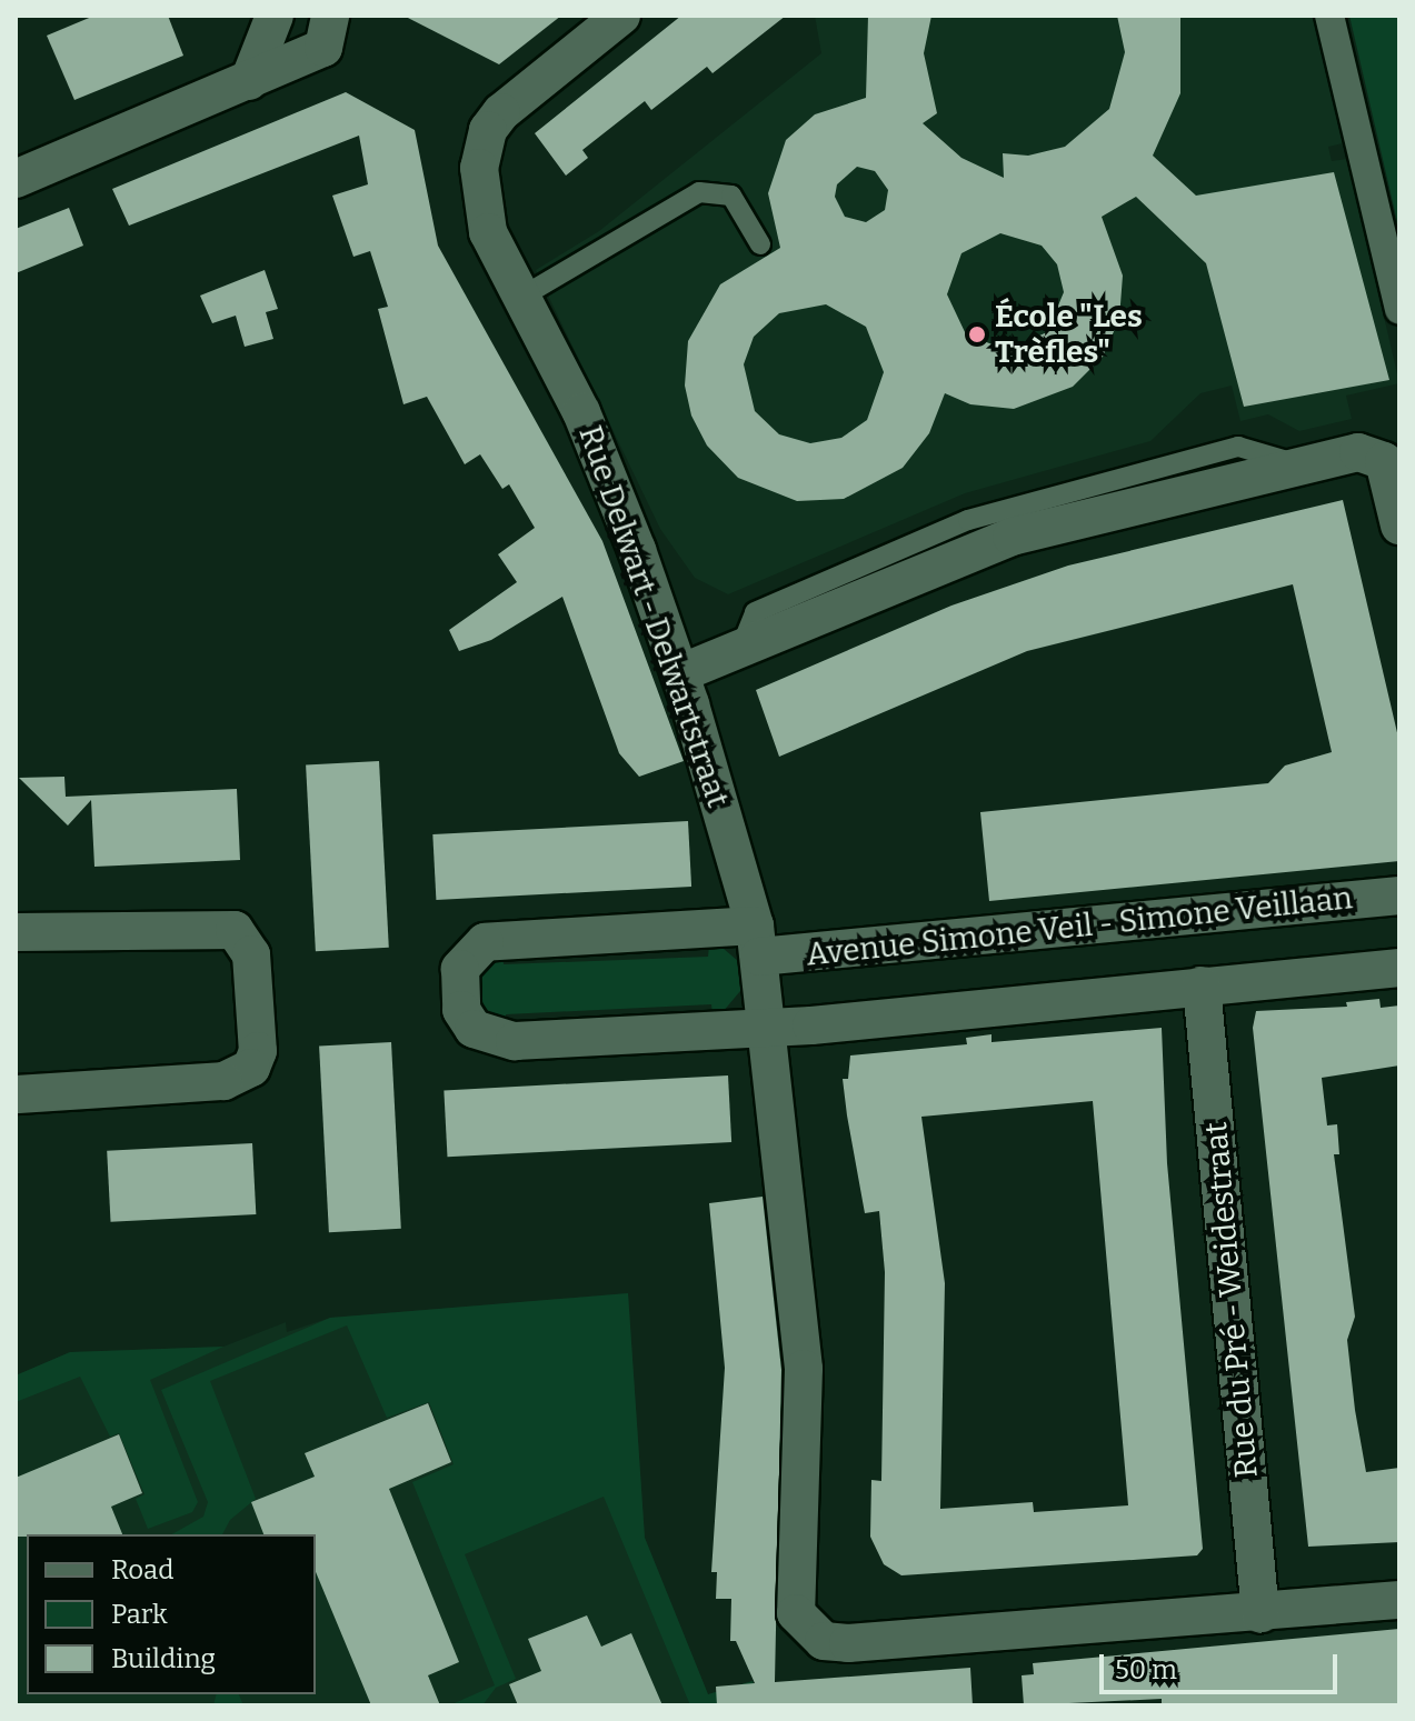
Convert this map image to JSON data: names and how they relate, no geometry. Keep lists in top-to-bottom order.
{
  "streets": {
    "street": ["Rue Delwart - Delwartstraat", "Avenue Simone Veil - Simone Veillaan", "Rue du Pré - Weidestraat"]
  },
  "crossings": [
    ["Rue Delwart - Delwartstraat", "Avenue Simone Veil - Simone Veillaan"],
    ["Rue Delwart - Delwartstraat", "Rue du Pré - Weidestraat"]
  ],
  "places": ["École \"Les Trèfles\""],
  "legend": ["Road", "Park", "Building"],
  "scale_bar": "50 m"
}
